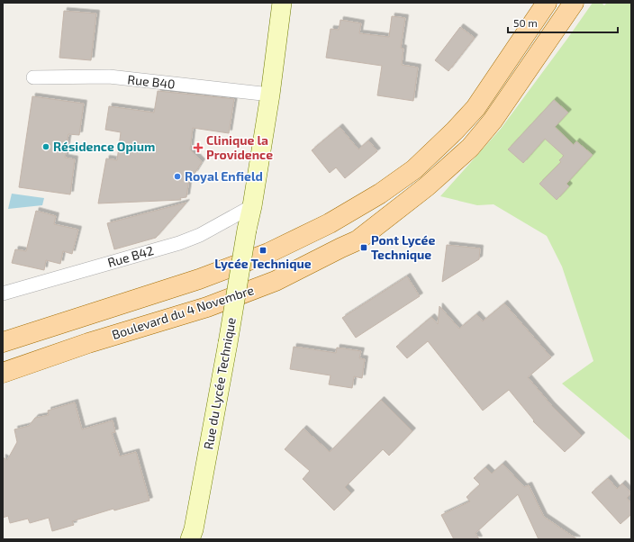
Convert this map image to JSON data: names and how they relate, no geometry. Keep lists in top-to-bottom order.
{
  "streets": {
    "main road": ["Boulevard du 4 Novembre"],
    "street": ["Rue B40", "Rue B42", "Rue du Lycée Technique"]
  },
  "crossings": [
    ["Rue B40", "Rue du Lycée Technique"],
    ["Rue B42", "Rue du Lycée Technique"]
  ],
  "places": {
    "other": ["Résidence Opium", "Royal Enfield"],
    "health": ["Clinique la Providence"],
    "transit": ["Pont Lycée Technique", "Lycée Technique"]
  },
  "scale_bar": "50 m"
}
